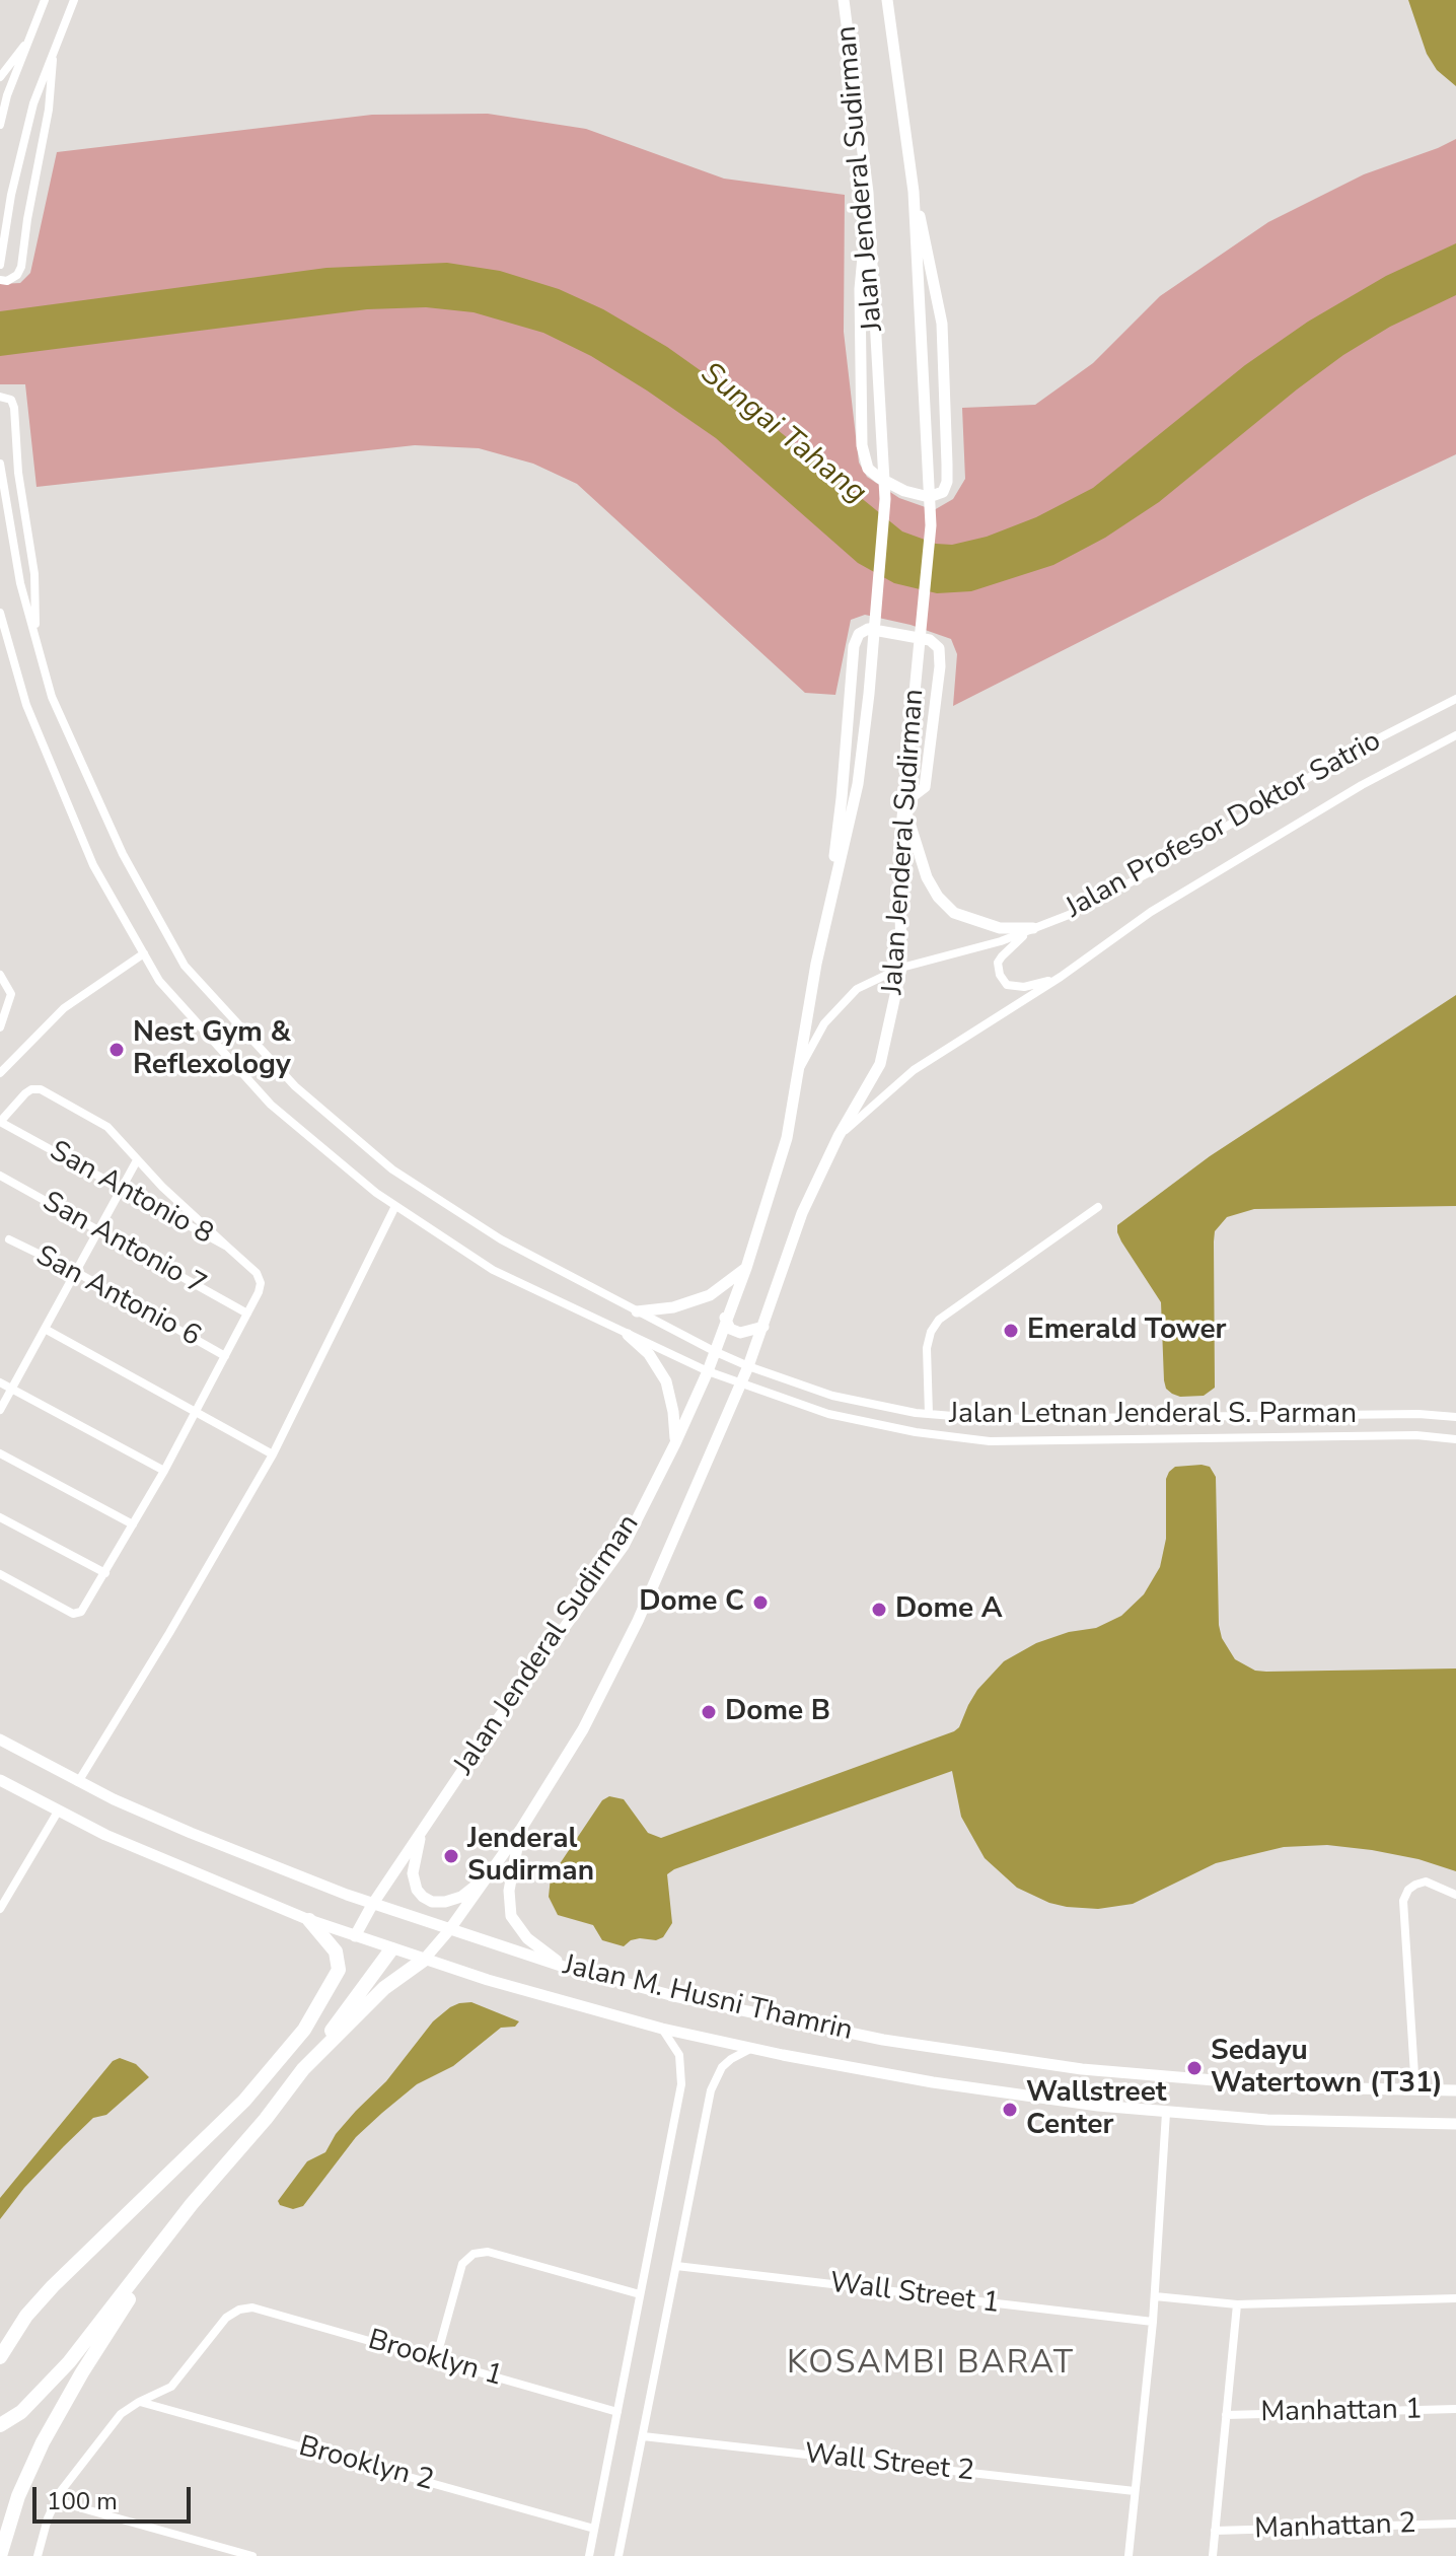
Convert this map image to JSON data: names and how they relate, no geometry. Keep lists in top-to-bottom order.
{
  "streets": {
    "street": [
      "Jalan Jenderal Sudirman",
      "Jalan Profesor Doktor Satrio",
      "San Antonio 8",
      "San Antonio 7",
      "San Antonio 6",
      "Jalan Letnan Jenderal S. Parman",
      "Jalan M. Husni Thamrin",
      "Wall Street 1",
      "Brooklyn 1",
      "Manhattan 1",
      "Wall Street 2",
      "Brooklyn 2",
      "Manhattan 2"
    ]
  },
  "crossings": [
    ["Jalan Jenderal Sudirman", "Jalan Profesor Doktor Satrio"],
    ["Jalan Jenderal Sudirman", "Jalan Letnan Jenderal S. Parman"],
    ["Jalan Jenderal Sudirman", "Jalan M. Husni Thamrin"],
    ["San Antonio 8", "San Antonio 7"],
    ["Brooklyn 1", "Brooklyn 2"]
  ],
  "districts": ["KOSAMBI BARAT"],
  "water": ["Sungai Tahang"],
  "places": [
    "Nest Gym & Reflexology",
    "Emerald Tower",
    "Dome C",
    "Dome A",
    "Dome B",
    "Jenderal Sudirman",
    "Sedayu Watertown (T31)",
    "Wallstreet Center"
  ],
  "scale_bar": "100 m"
}
